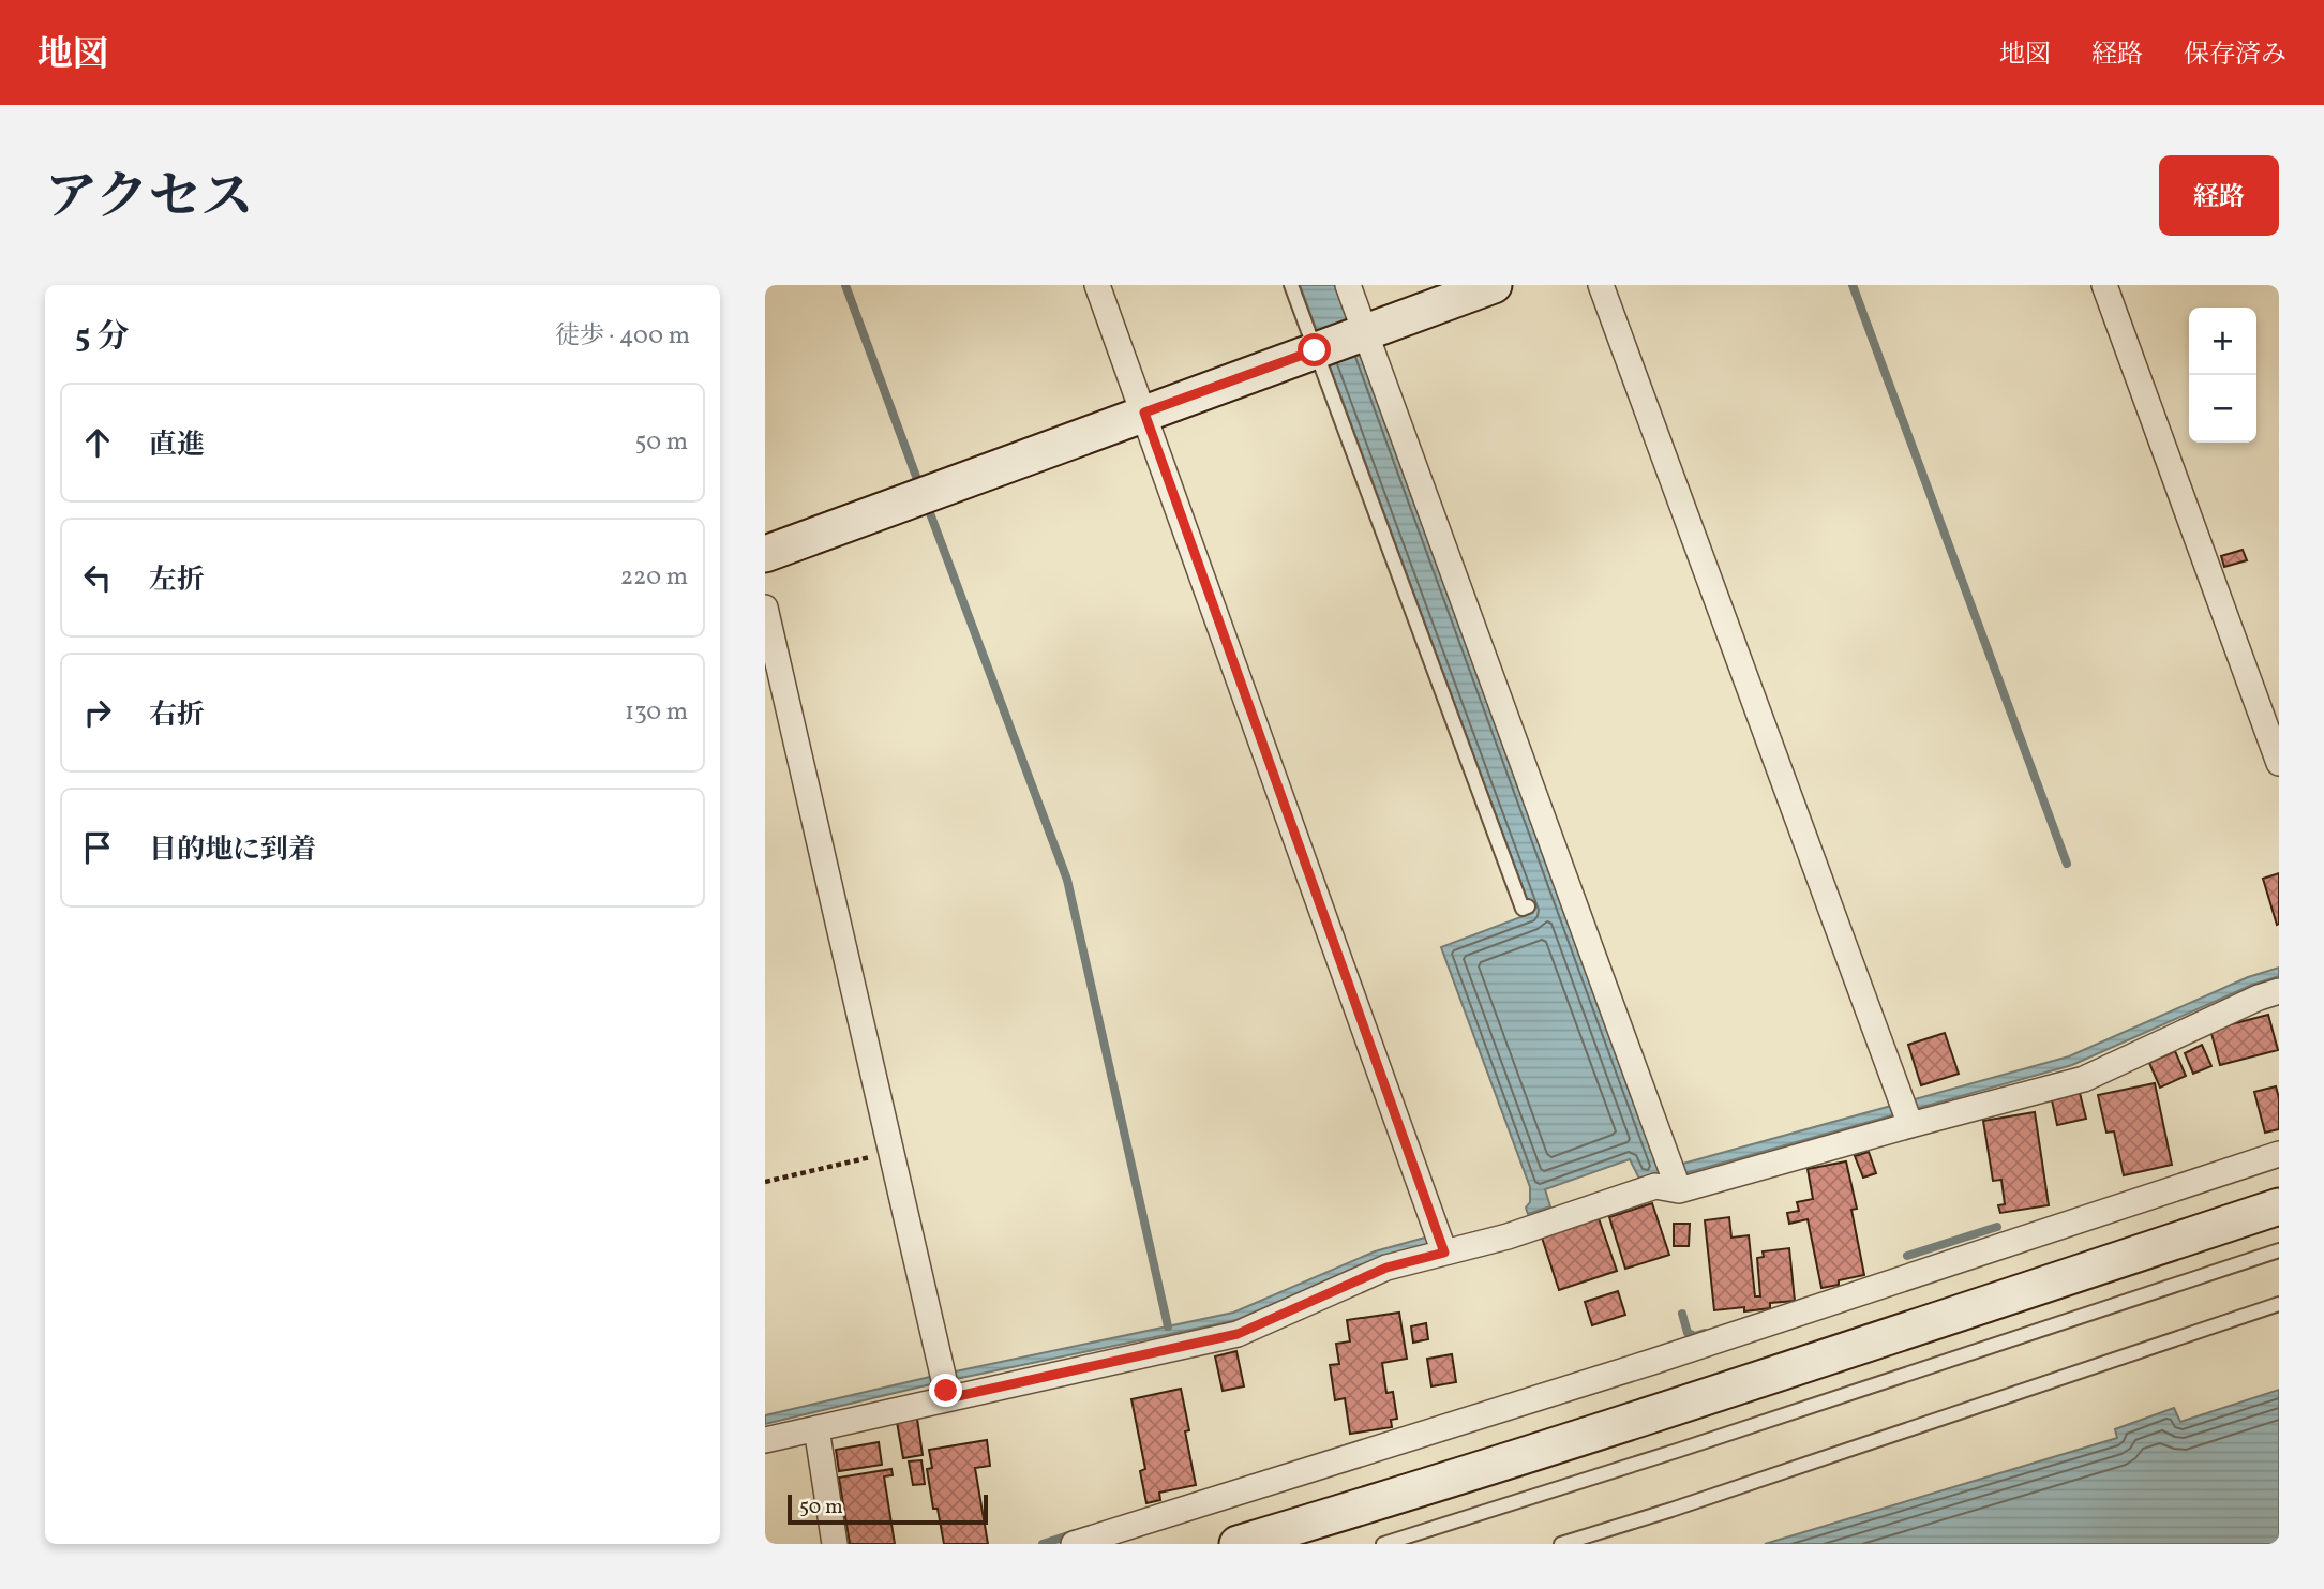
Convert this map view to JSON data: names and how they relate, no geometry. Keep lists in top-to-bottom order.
{
  "scale_bar": "50 m",
  "page": {
    "header": "地図",
    "nav": ["地図", "経路", "保存済み"],
    "title": "アクセス",
    "buttons": "経路",
    "heading": ["5 分", "徒歩 · 400 m"],
    "map_buttons": ["+", "−"],
    "list": [
      ["直進", "50 m"],
      ["左折", "220 m"],
      ["右折", "130 m"],
      "目的地に到着"
    ],
    "scale": "50 m"
  }
}
